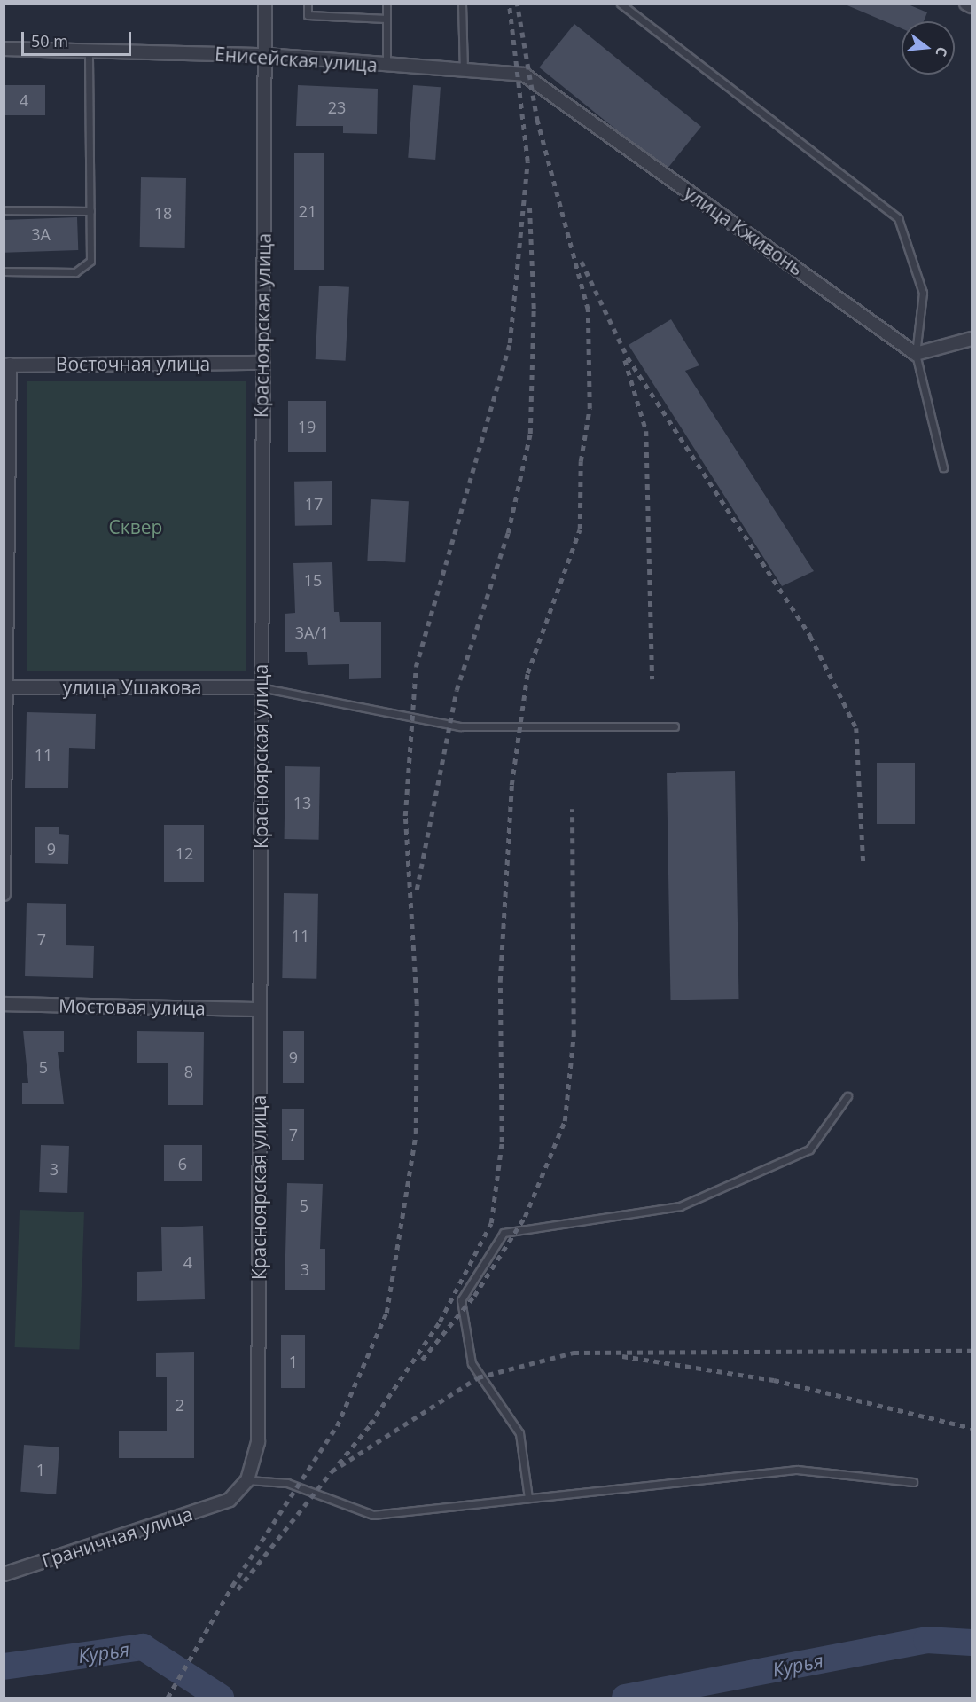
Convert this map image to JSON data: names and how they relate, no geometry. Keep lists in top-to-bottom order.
{
  "streets": {
    "street": [
      "Енисейская улица",
      "улица Кживонь",
      "Красноярская улица",
      "Восточная улица",
      "улица Ушакова",
      "Мостовая улица",
      "Граничная улица"
    ]
  },
  "crossings": [
    ["Енисейская улица", "улица Кживонь"],
    ["Енисейская улица", "Красноярская улица"],
    ["Красноярская улица", "Восточная улица"],
    ["Красноярская улица", "улица Ушакова"],
    ["Красноярская улица", "Мостовая улица"],
    ["Красноярская улица", "Граничная улица"]
  ],
  "water": ["Курья"],
  "parks": ["Сквер"],
  "house_numbers": [
    "4",
    "23",
    "21",
    "18",
    "3А",
    "19",
    "17",
    "15",
    "3А/1",
    "11",
    "13",
    "9",
    "12",
    "11",
    "7",
    "9",
    "5",
    "8",
    "7",
    "6",
    "3",
    "5",
    "4",
    "3",
    "1",
    "2",
    "1"
  ],
  "scale_bar": "50 m",
  "north": "right"
}
